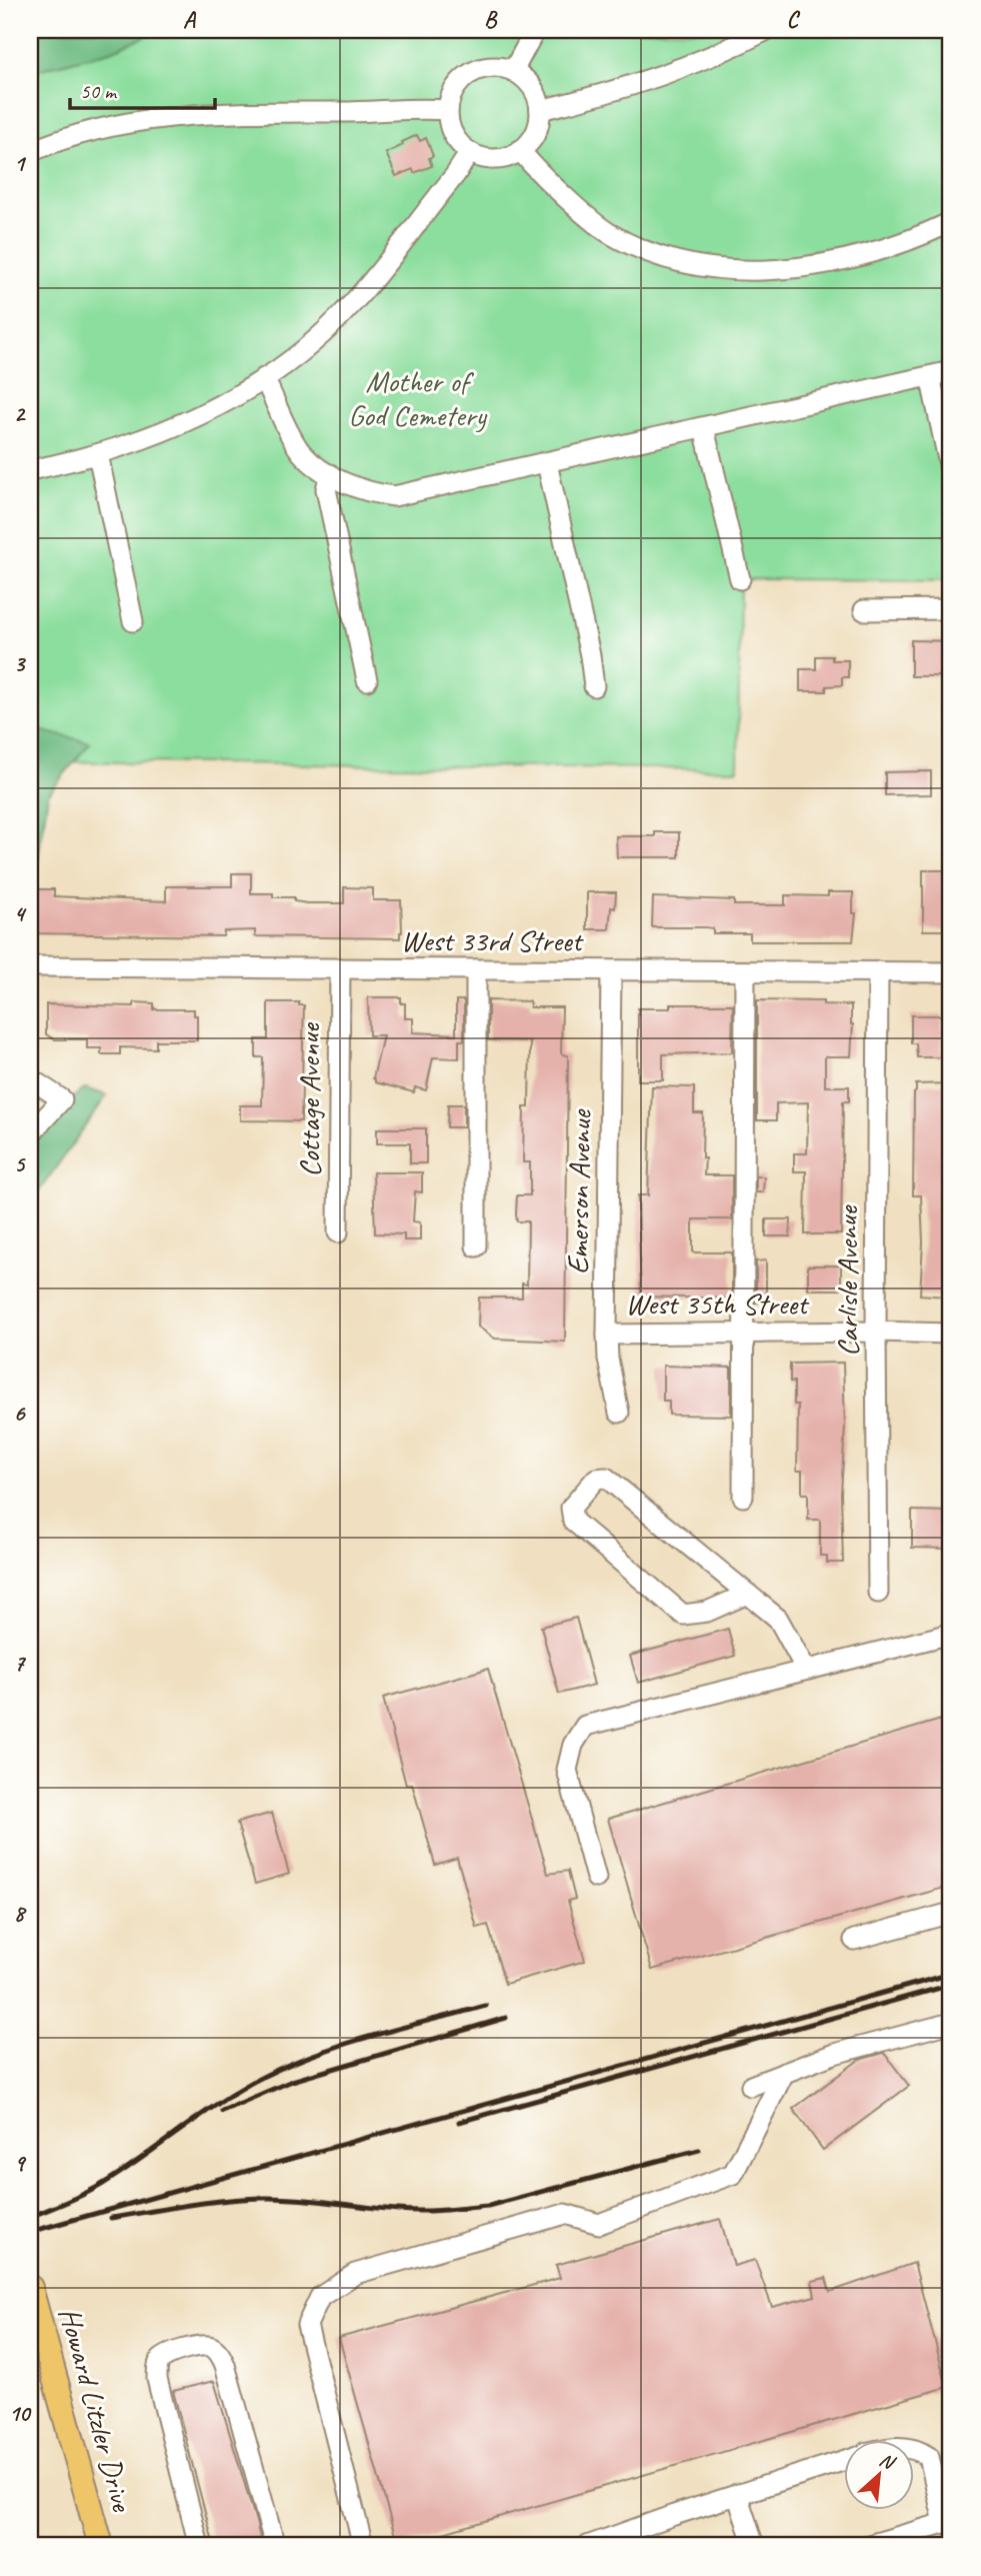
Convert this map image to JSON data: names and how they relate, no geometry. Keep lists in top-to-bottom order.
{
  "streets": {
    "main road": ["Howard Litzler Drive"],
    "street": [
      "West 33rd Street",
      "Cottage Avenue",
      "Emerson Avenue",
      "Carlisle Avenue",
      "West 35th Street"
    ]
  },
  "crossings": [
    ["West 33rd Street", "Cottage Avenue"],
    ["West 33rd Street", "Emerson Avenue"],
    ["West 33rd Street", "Carlisle Avenue"],
    ["Emerson Avenue", "West 35th Street"],
    ["Carlisle Avenue", "West 35th Street"]
  ],
  "parks": ["Mother of God Cemetery"],
  "scale_bar": "50 m",
  "north": "top right",
  "grid": {
    "columns": ["A", "B", "C"],
    "rows": [
      "1",
      "2",
      "3",
      "4",
      "5",
      "6",
      "7",
      "8",
      "9",
      "10"
    ]
  }
}
